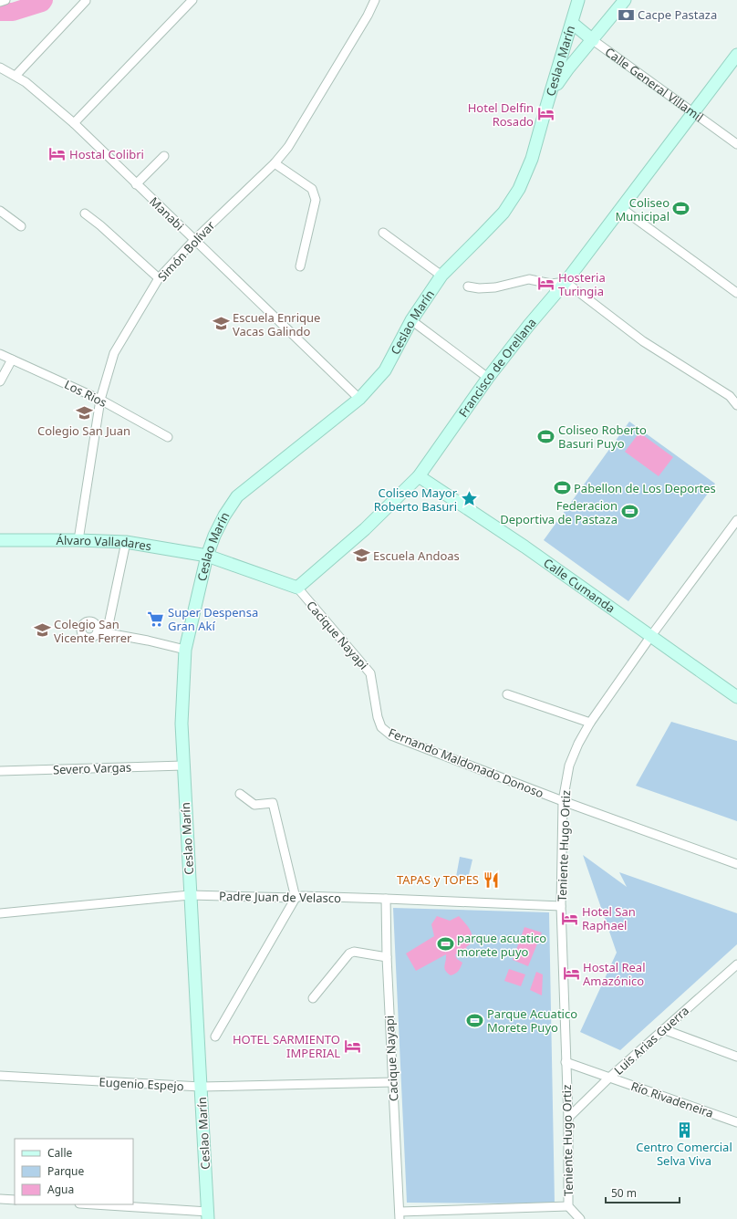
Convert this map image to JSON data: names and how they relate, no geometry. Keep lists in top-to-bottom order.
{
  "streets": {
    "main road": [
      "Ceslao Marín",
      "Calle General Villamil",
      "Francisco de Orellana",
      "Álvaro Valladares",
      "Calle Cumanda"
    ],
    "street": [
      "Manabi",
      "Simón Bolívar",
      "Los Rios",
      "Cacique Nayapi",
      "Fernando Maldonado Donoso",
      "Severo Vargas",
      "Teniente Hugo Ortiz",
      "Padre Juan de Velasco",
      "Luis Arias Guerra",
      "Eugenio Espejo",
      "Río Rivadeneira"
    ]
  },
  "crossings": [
    ["Ceslao Marín", "Calle General Villamil"],
    ["Ceslao Marín", "Manabi"],
    ["Ceslao Marín", "Álvaro Valladares"],
    ["Ceslao Marín", "Severo Vargas"],
    ["Ceslao Marín", "Padre Juan de Velasco"],
    ["Ceslao Marín", "Eugenio Espejo"],
    ["Calle General Villamil", "Francisco de Orellana"],
    ["Manabi", "Simón Bolívar"],
    ["Simón Bolívar", "Los Rios"],
    ["Simón Bolívar", "Álvaro Valladares"],
    ["Francisco de Orellana", "Calle Cumanda"],
    ["Francisco de Orellana", "Cacique Nayapi"],
    ["Calle Cumanda", "Teniente Hugo Ortiz"],
    ["Cacique Nayapi", "Fernando Maldonado Donoso"],
    ["Cacique Nayapi", "Padre Juan de Velasco"],
    ["Cacique Nayapi", "Eugenio Espejo"],
    ["Fernando Maldonado Donoso", "Teniente Hugo Ortiz"],
    ["Teniente Hugo Ortiz", "Padre Juan de Velasco"],
    ["Teniente Hugo Ortiz", "Luis Arias Guerra"],
    ["Teniente Hugo Ortiz", "Río Rivadeneira"],
    ["Luis Arias Guerra", "Río Rivadeneira"]
  ],
  "places": {
    "bank": ["Cacpe Pastaza"],
    "hotel": [
      "Hotel Delfin Rosado",
      "Hostal Colibri",
      "Hosteria Turingia",
      "Hotel San Raphael",
      "Hostal Real Amazónico",
      "HOTEL SARMIENTO IMPERIAL"
    ],
    "sports": [
      "Coliseo Municipal",
      "Coliseo Roberto Basuri Puyo",
      "Pabellon de Los Deportes",
      "Federacion Deportiva de Pastaza",
      "parque acuatico morete puyo",
      "Parque Acuatico Morete Puyo"
    ],
    "school or university": [
      "Escuela Enrique Vacas Galindo",
      "Colegio San Juan",
      "Escuela Andoas",
      "Colegio San Vicente Ferrer"
    ],
    "place": ["Coliseo Mayor Roberto Basuri"],
    "supermarket": ["Super Despensa Gran Akí"],
    "restaurant": ["TAPAS y TOPES"],
    "building": ["Centro Comercial Selva Viva"]
  },
  "legend": ["Calle", "Parque", "Agua"],
  "scale_bar": "50 m"
}
